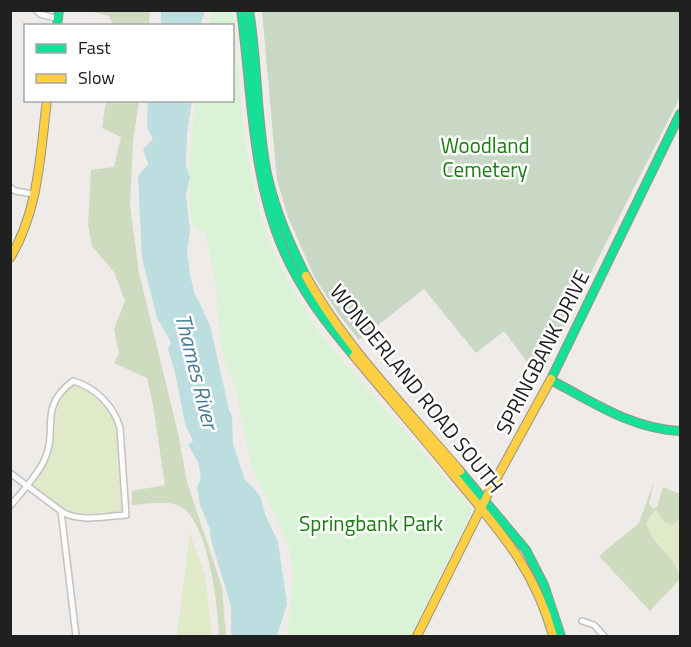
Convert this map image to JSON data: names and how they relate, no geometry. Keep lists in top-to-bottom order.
{
  "streets": {
    "main road": ["SPRINGBANK DRIVE", "WONDERLAND ROAD SOUTH"]
  },
  "crossings": [
    ["SPRINGBANK DRIVE", "WONDERLAND ROAD SOUTH"]
  ],
  "water": ["Thames River"],
  "parks": ["Woodland Cemetery", "Springbank Park"],
  "legend": ["Fast", "Slow"]
}
